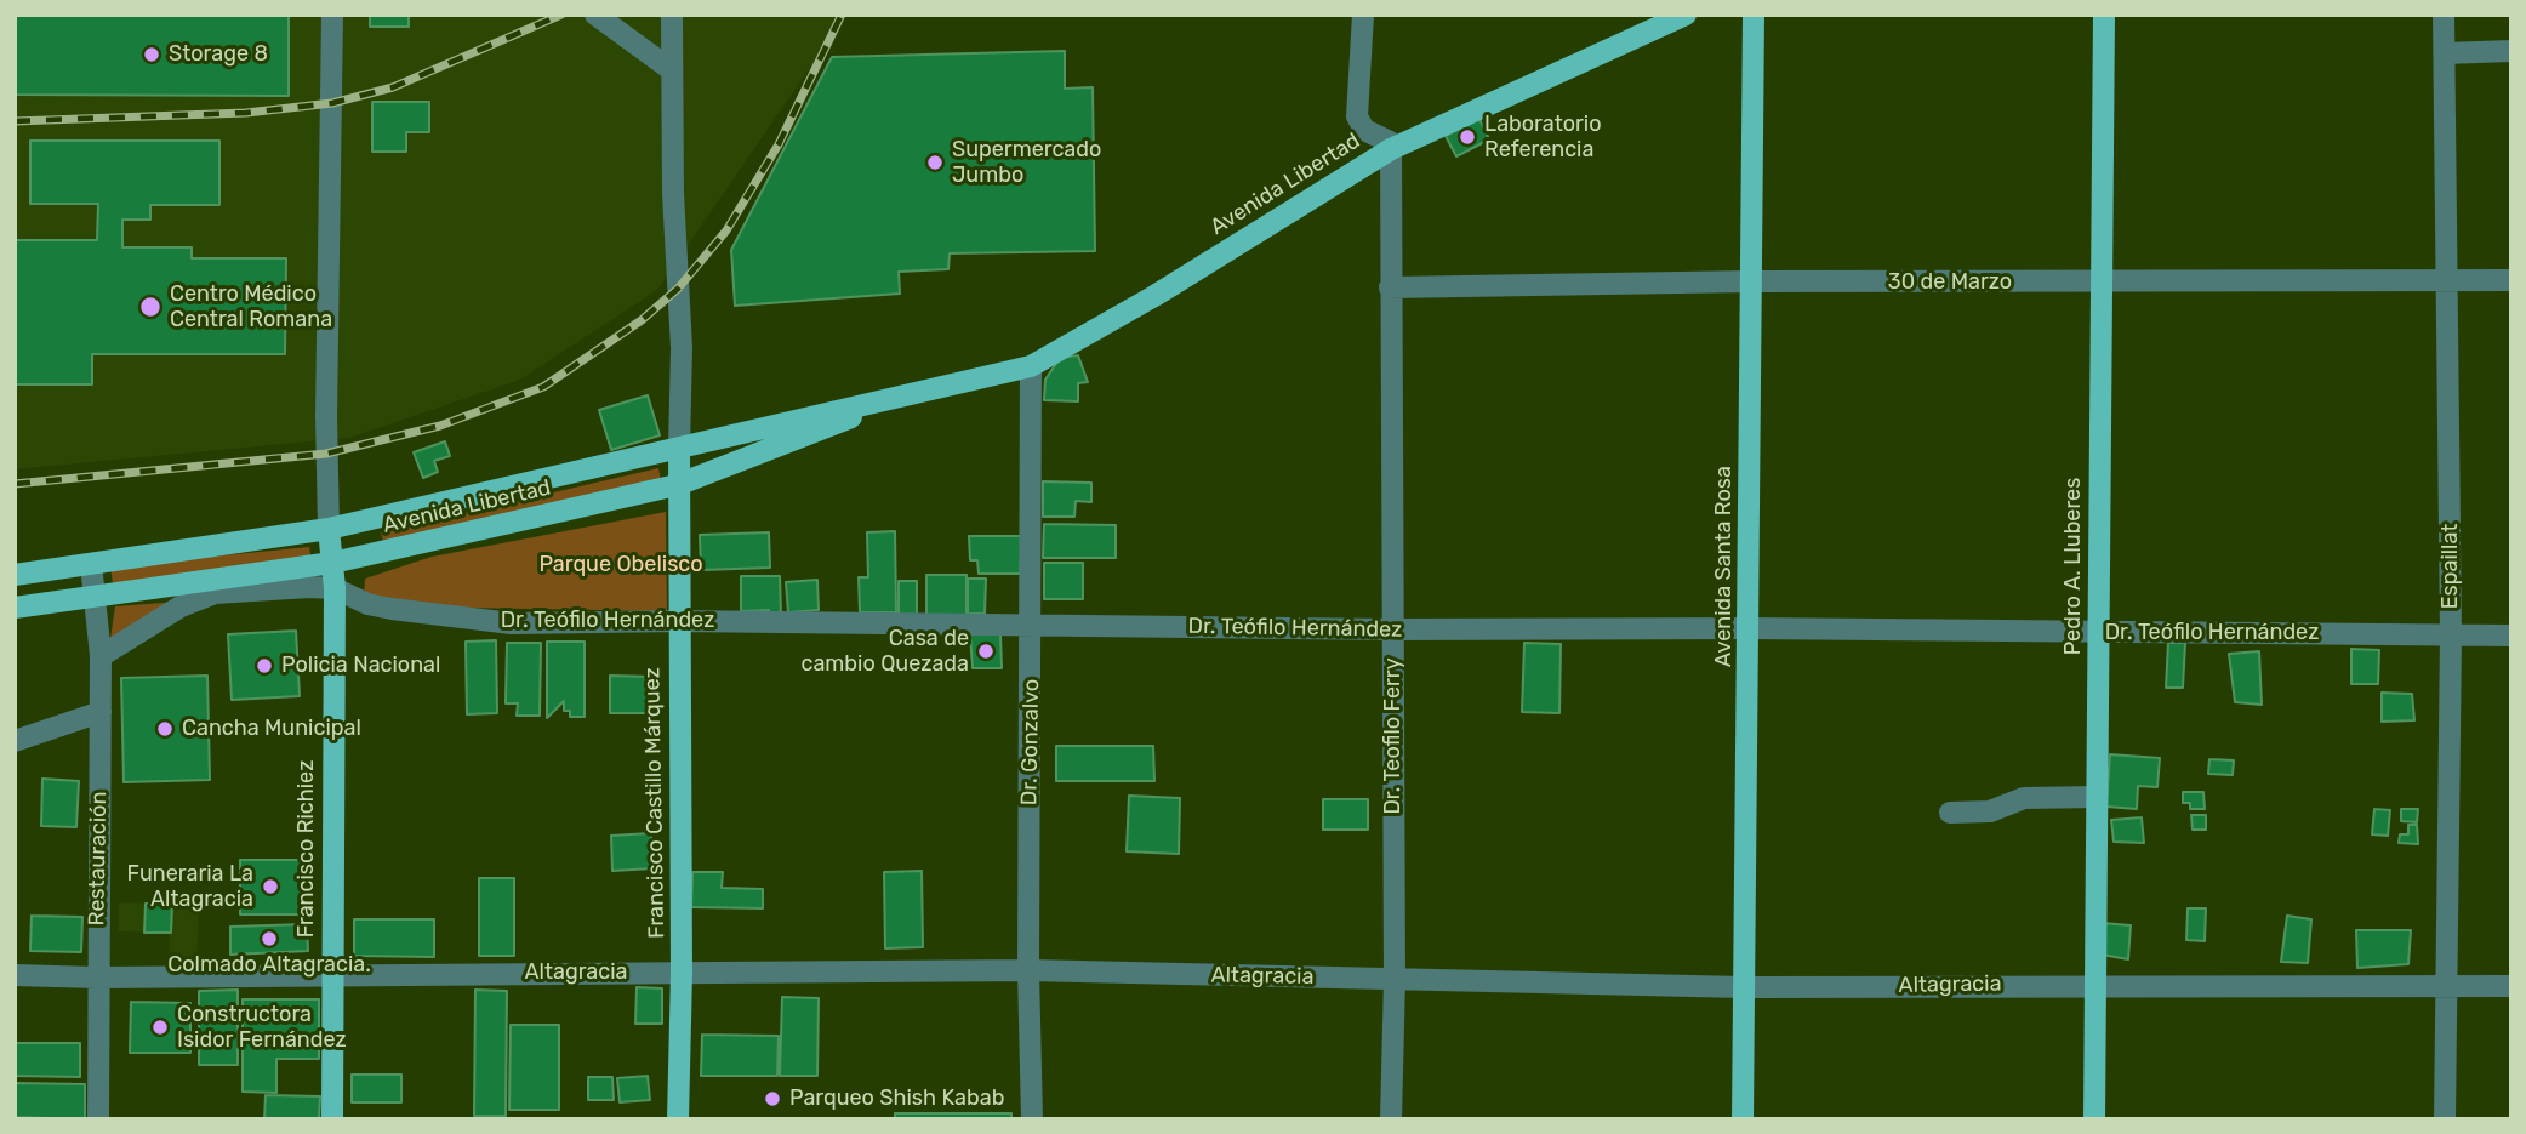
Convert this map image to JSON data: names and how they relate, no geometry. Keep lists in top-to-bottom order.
{
  "streets": {
    "main road": [
      "Avenida Libertad",
      "Avenida Santa Rosa",
      "Pedro A. Lluberes",
      "Francisco Castillo Márquez",
      "Francisco Richiez"
    ],
    "street": [
      "30 de Marzo",
      "Espaillat",
      "Dr. Teófilo Hernández",
      "Dr. Teofilo Ferry",
      "Dr. Gonzalvo",
      "Restauración",
      "Altagracia"
    ]
  },
  "crossings": [
    ["Avenida Libertad", "Dr. Teofilo Ferry"],
    ["Avenida Libertad", "Dr. Gonzalvo"],
    ["Avenida Libertad", "Francisco Castillo Márquez"],
    ["Avenida Libertad", "Francisco Richiez"],
    ["Avenida Libertad", "Restauración"],
    ["30 de Marzo", "Avenida Santa Rosa"],
    ["30 de Marzo", "Pedro A. Lluberes"],
    ["30 de Marzo", "Espaillat"],
    ["30 de Marzo", "Dr. Teofilo Ferry"],
    ["Avenida Santa Rosa", "Dr. Teófilo Hernández"],
    ["Avenida Santa Rosa", "Altagracia"],
    ["Pedro A. Lluberes", "Dr. Teófilo Hernández"],
    ["Pedro A. Lluberes", "Altagracia"],
    ["Espaillat", "Dr. Teófilo Hernández"],
    ["Espaillat", "Altagracia"],
    ["Dr. Teófilo Hernández", "Dr. Teofilo Ferry"],
    ["Dr. Teófilo Hernández", "Dr. Gonzalvo"],
    ["Dr. Teófilo Hernández", "Francisco Castillo Márquez"],
    ["Dr. Teófilo Hernández", "Francisco Richiez"],
    ["Dr. Teófilo Hernández", "Restauración"],
    ["Dr. Teofilo Ferry", "Altagracia"],
    ["Dr. Gonzalvo", "Altagracia"],
    ["Francisco Castillo Márquez", "Altagracia"],
    ["Francisco Richiez", "Altagracia"],
    ["Restauración", "Altagracia"]
  ],
  "parks": ["Parque Obelisco"],
  "places": [
    "Storage 8",
    "Laboratorio Referencia",
    "Supermercado Jumbo",
    "Centro Médico Central Romana",
    "Casa de cambio Quezada",
    "Policia Nacional",
    "Cancha Municipal",
    "Funeraria La Altagracia",
    "Colmado Altagracia.",
    "Constructora Isidor Fernández",
    "Parqueo Shish Kabab"
  ]
}
